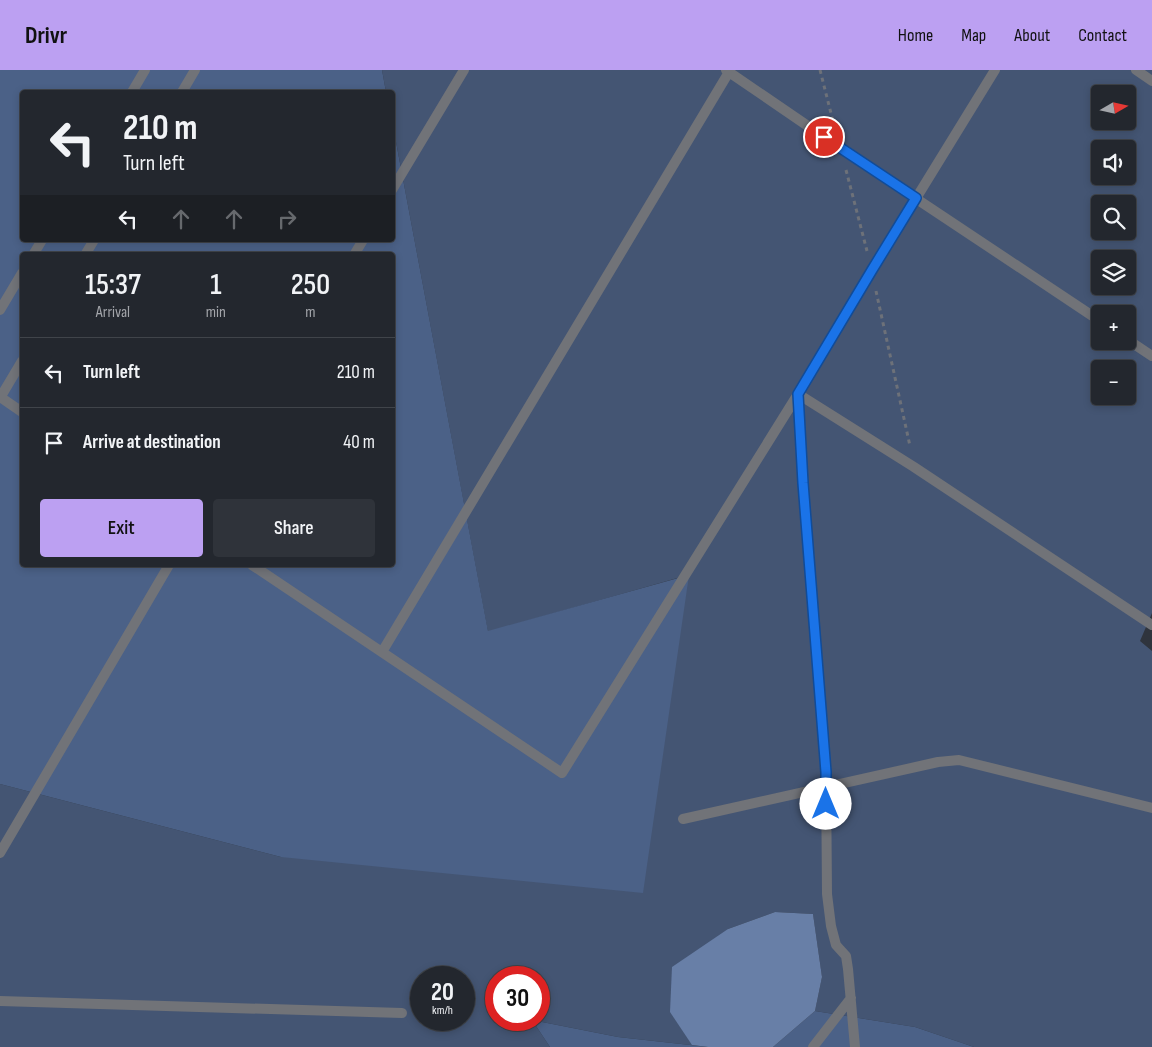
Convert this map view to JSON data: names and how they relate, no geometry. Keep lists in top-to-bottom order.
{
  "north": "right",
  "page": {
    "header": "Drivr",
    "nav": [
      "Home",
      "Map",
      "About",
      "Contact"
    ],
    "map_buttons": ["+", "−"],
    "turn": ["210 m", "Turn left"],
    "eta": [
      "15:37",
      "Arrival",
      "1",
      "min",
      "250",
      "m"
    ],
    "list": [
      {
        "name": "Turn left",
        "value": "210 m"
      },
      {
        "name": "Arrive at destination",
        "value": "40 m"
      }
    ],
    "buttons": ["Exit", "Share"],
    "speed": "20 km/h",
    "limit": "30"
  }
}
